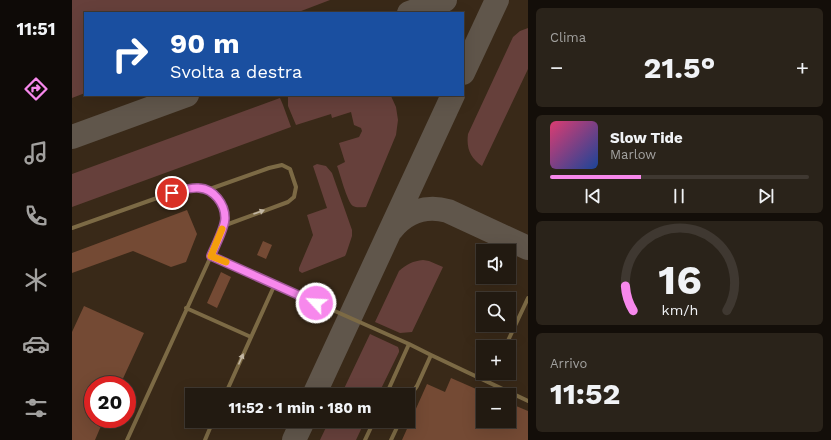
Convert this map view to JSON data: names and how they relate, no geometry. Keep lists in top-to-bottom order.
{
  "page": {
    "tabs": "11:51",
    "tile": [
      "Clima",
      ["Arrivo", "11:52"]
    ],
    "turn": ["90 m", "Svolta a destra"],
    "heat": ["−", "21.5°", "+"],
    "song": ["Slow Tide", "Marlow"],
    "map_buttons": ["+", "−"],
    "limit": "20",
    "trip": "11:52 · 1 min · 180 m",
    "gauge": ["16", "km/h"]
  }
}
